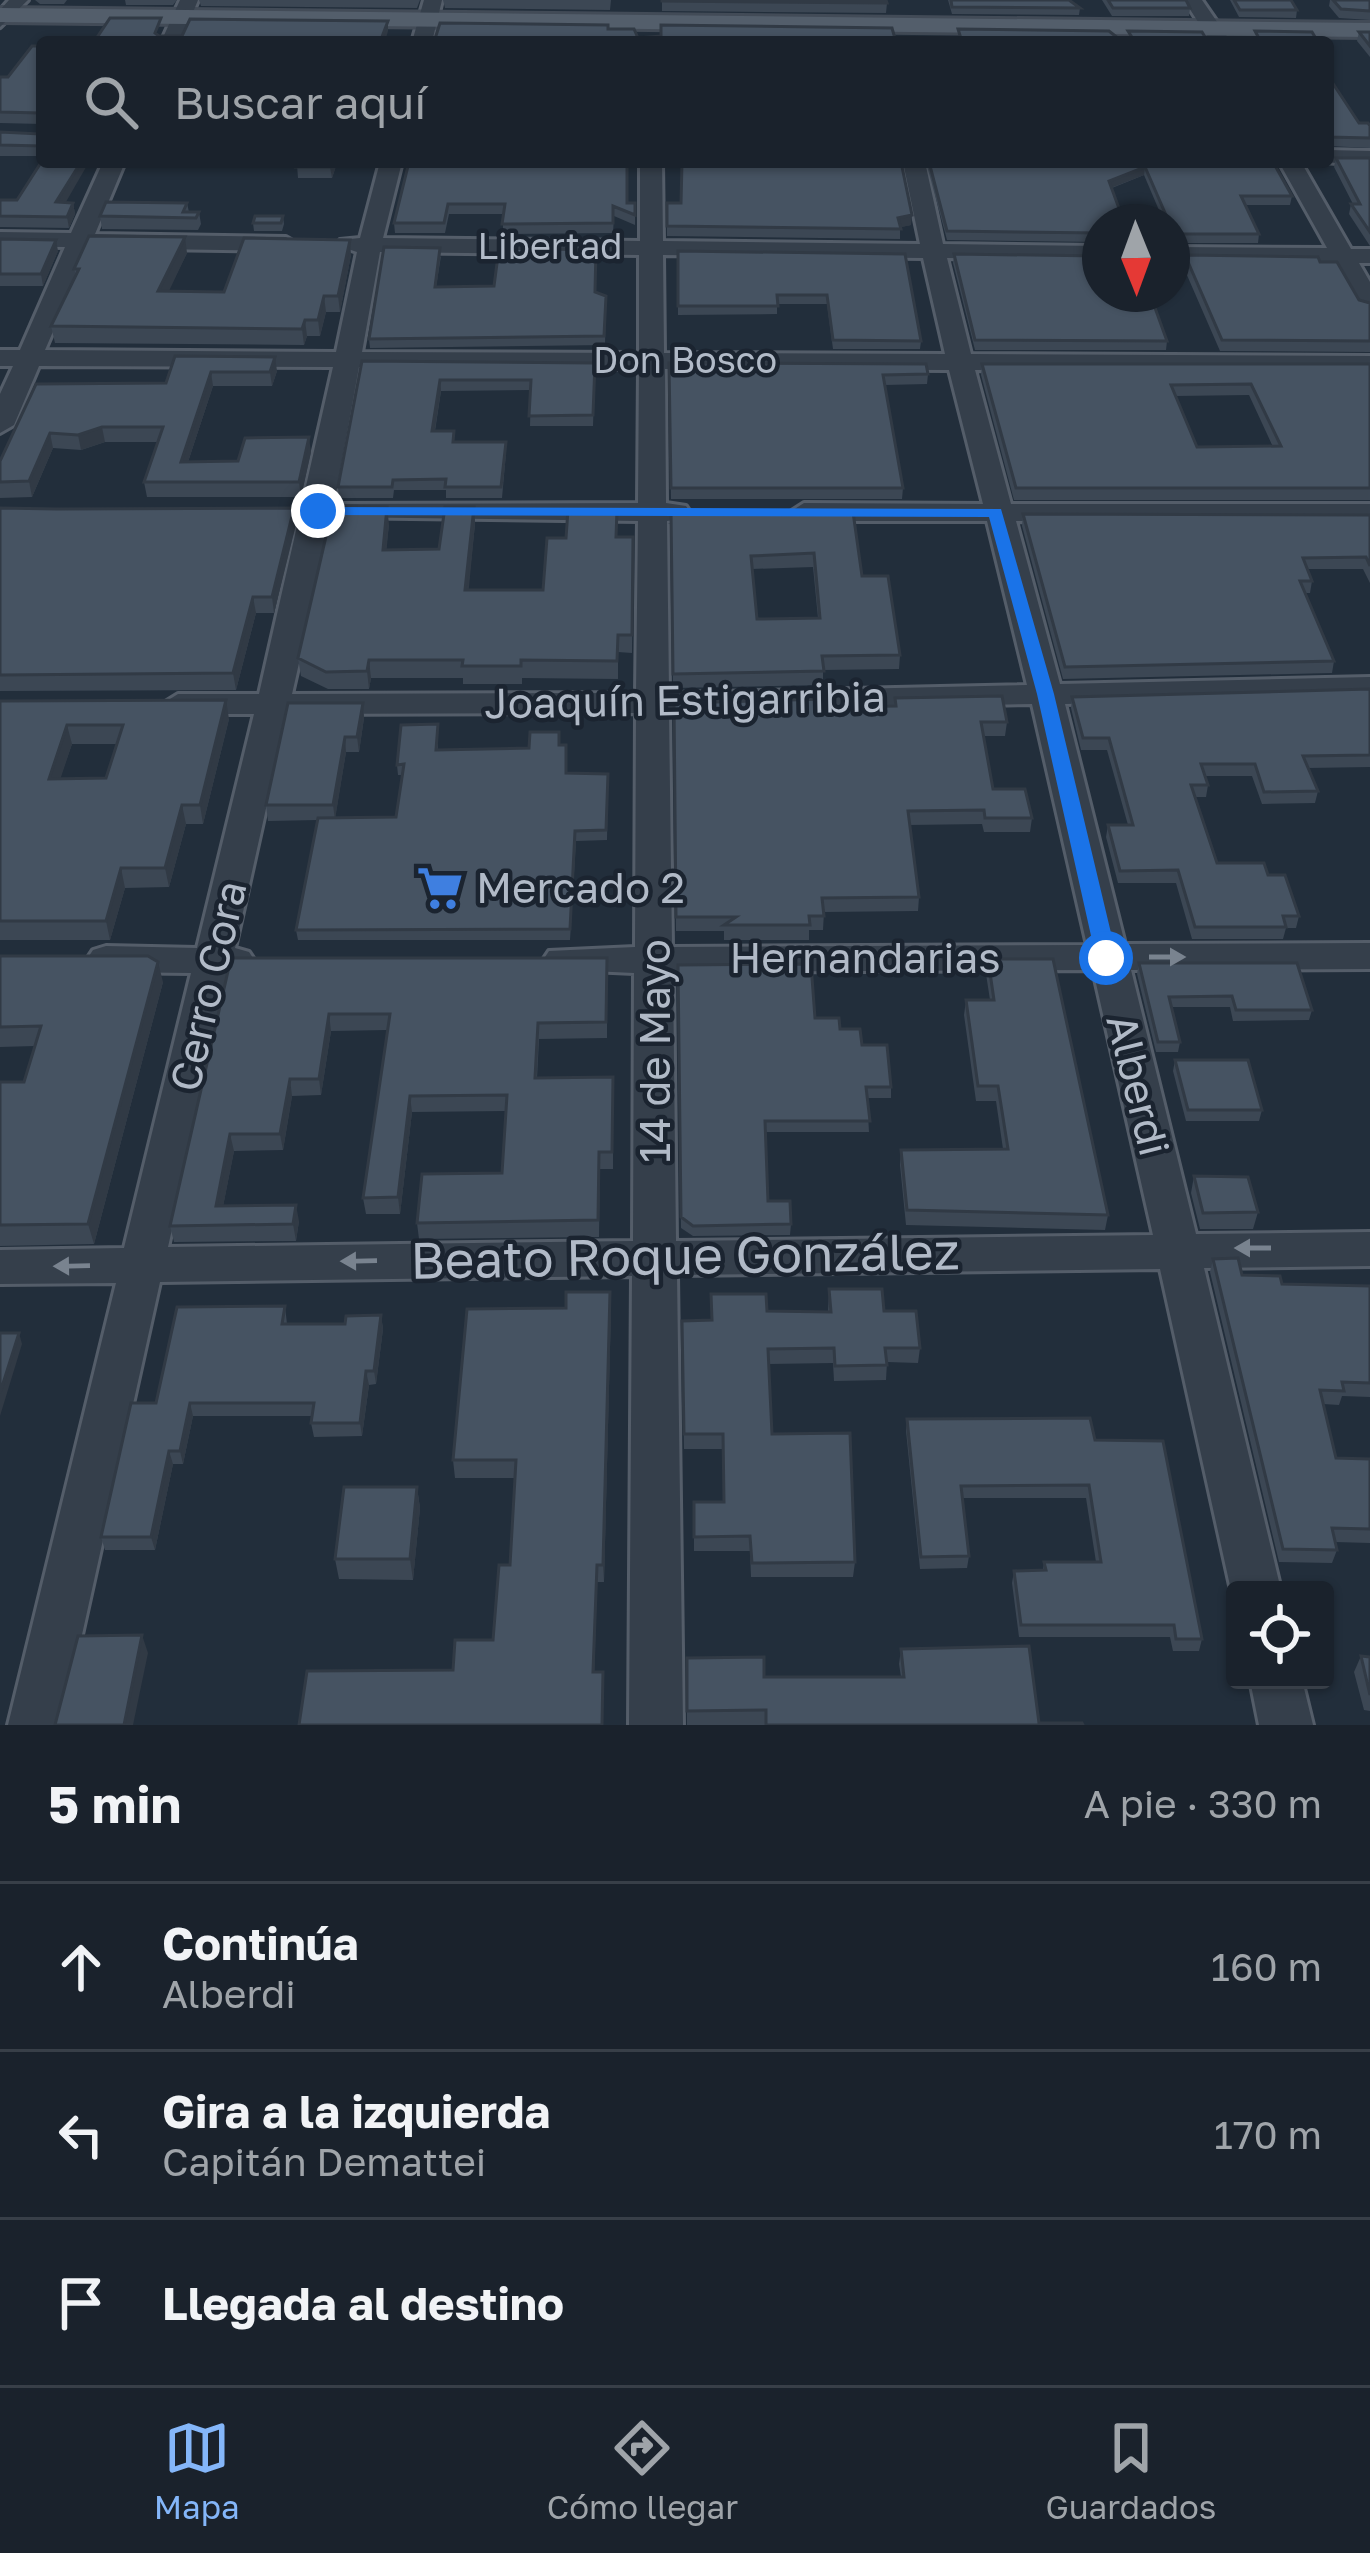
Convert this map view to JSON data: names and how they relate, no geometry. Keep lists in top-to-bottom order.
{
  "streets": {
    "street": [
      "Libertad",
      "Don Bosco",
      "Joaquín Estigarribia",
      "Hernandarias",
      "Cerro Cora",
      "14 de Mayo",
      "Alberdi",
      "Beato Roque González"
    ]
  },
  "crossings": [
    ["Libertad", "Cerro Cora"],
    ["Libertad", "14 de Mayo"],
    ["Libertad", "Alberdi"],
    ["Don Bosco", "Cerro Cora"],
    ["Don Bosco", "14 de Mayo"],
    ["Don Bosco", "Alberdi"],
    ["Joaquín Estigarribia", "Cerro Cora"],
    ["Joaquín Estigarribia", "14 de Mayo"],
    ["Joaquín Estigarribia", "Alberdi"],
    ["Hernandarias", "14 de Mayo"],
    ["Hernandarias", "Alberdi"],
    ["Cerro Cora", "Beato Roque González"],
    ["14 de Mayo", "Beato Roque González"],
    ["Alberdi", "Beato Roque González"]
  ],
  "one_way": ["Beato Roque González"],
  "places": {
    "supermarket": ["Mercado 2"]
  },
  "north": "bottom",
  "page": {
    "search": "Buscar aquí",
    "heading": ["5 min", "A pie · 330 m"],
    "list": [
      ["Continúa", "Alberdi", "160 m"],
      ["Gira a la izquierda", "Capitán Demattei", "170 m"],
      "Llegada al destino"
    ],
    "nav": ["Mapa", "Cómo llegar", "Guardados"]
  }
}
